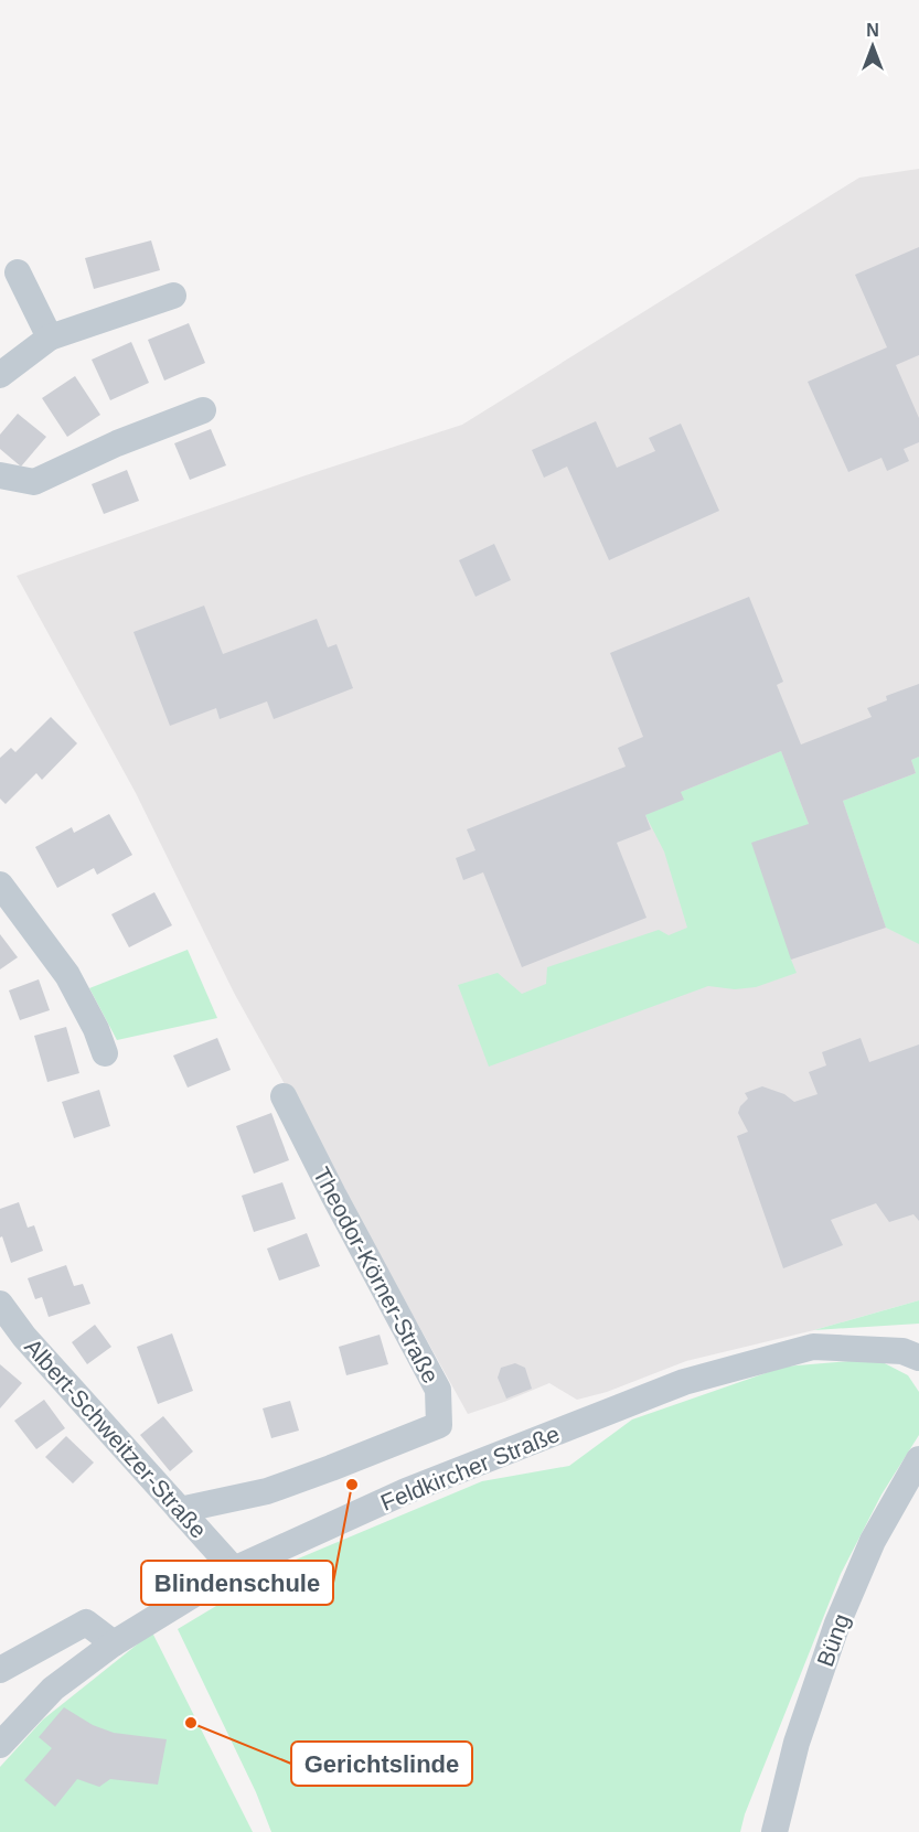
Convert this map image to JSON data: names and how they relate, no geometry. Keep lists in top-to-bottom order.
{
  "streets": {
    "street": [
      "Theodor-Körner-Straße",
      "Albert-Schweitzer-Straße",
      "Feldkircher Straße",
      "Büng"
    ]
  },
  "crossings": [
    ["Theodor-Körner-Straße", "Albert-Schweitzer-Straße"],
    ["Albert-Schweitzer-Straße", "Feldkircher Straße"]
  ],
  "places": ["Blindenschule", "Gerichtslinde"],
  "north": "top"
}
